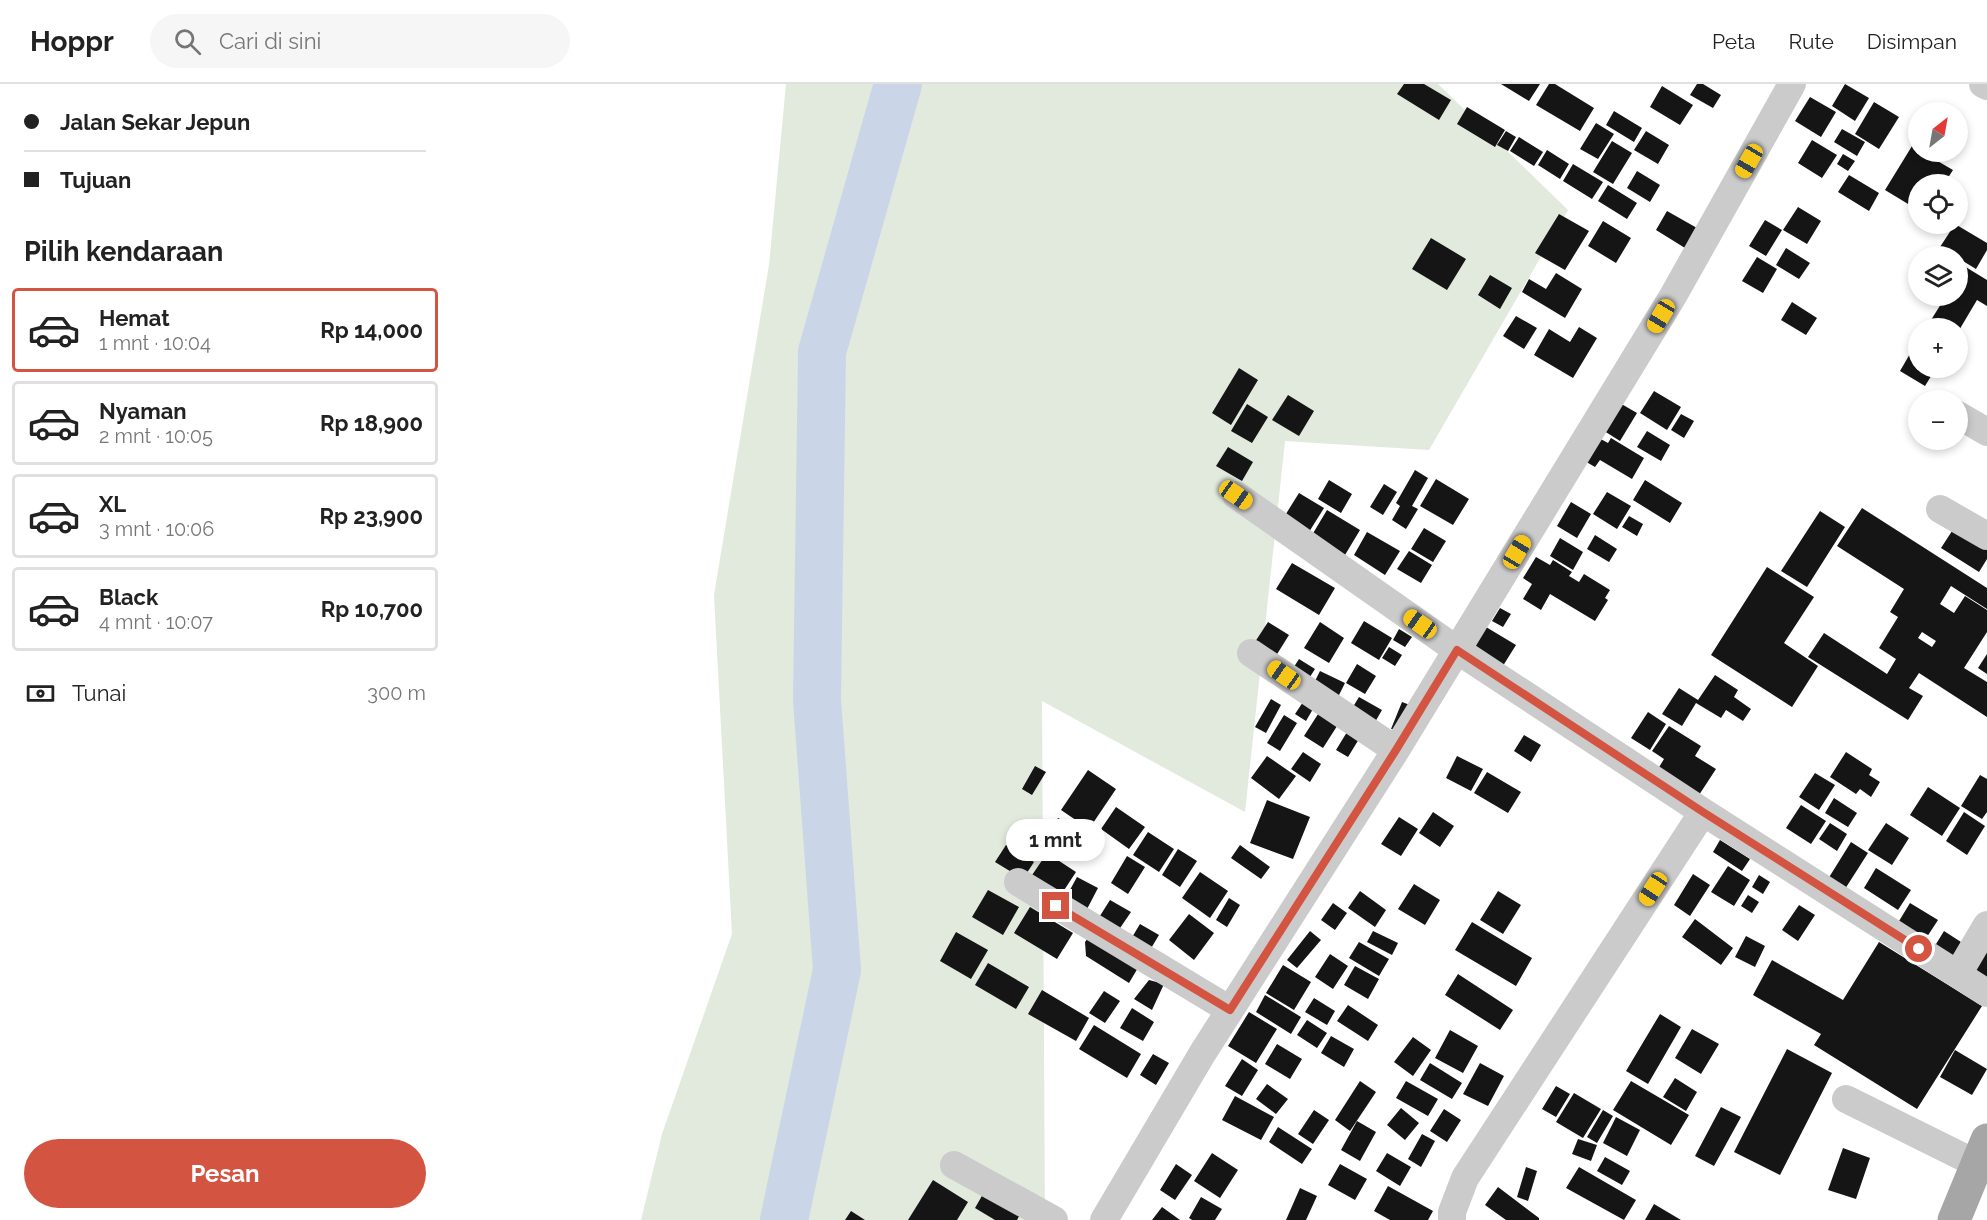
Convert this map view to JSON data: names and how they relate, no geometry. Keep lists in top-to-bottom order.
{
  "north": "top right",
  "page": {
    "header": "Hoppr",
    "search": "Cari di sini",
    "nav": ["Peta", "Rute", "Disimpan"],
    "banner": ["Jalan Sekar Jepun", "Tujuan"],
    "map_buttons": ["+", "−"],
    "heading": "Pilih kendaraan",
    "list": [
      {
        "name": "Hemat",
        "note": "1 mnt · 10:04",
        "value": "Rp 14,000"
      },
      {
        "name": "Nyaman",
        "note": "2 mnt · 10:05",
        "value": "Rp 18,900"
      },
      {
        "name": "XL",
        "note": "3 mnt · 10:06",
        "value": "Rp 23,900"
      },
      {
        "name": "Black",
        "note": "4 mnt · 10:07",
        "value": "Rp 10,700"
      }
    ],
    "pay": ["Tunai", "300 m"],
    "bubble": "1 mnt",
    "buttons": "Pesan"
  }
}
